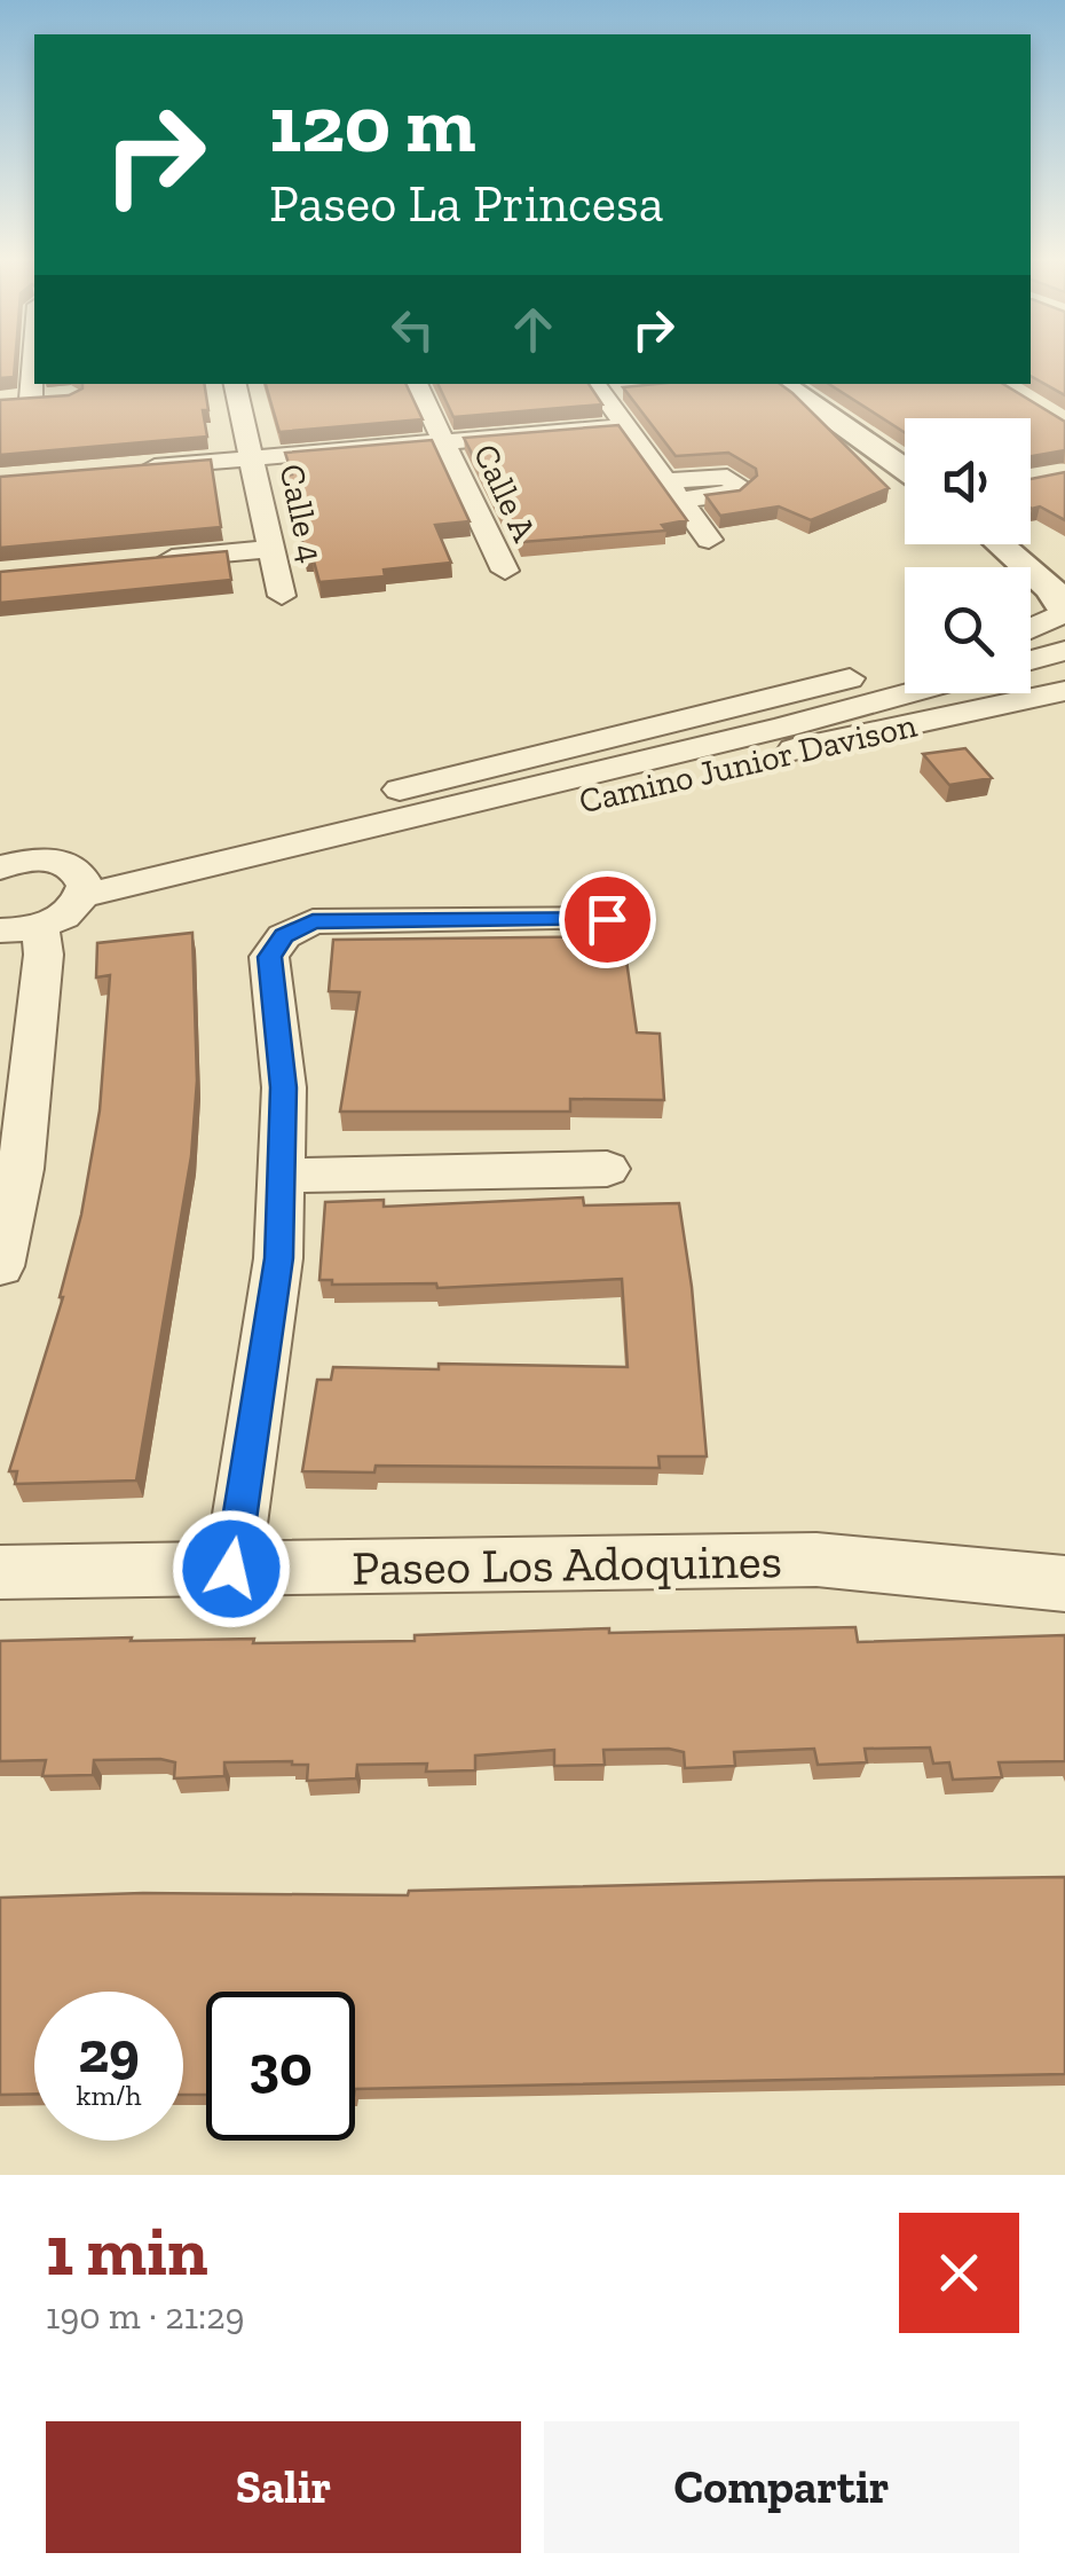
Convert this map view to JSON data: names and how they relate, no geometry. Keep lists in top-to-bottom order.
{
  "streets": {
    "street": [
      "Calle A",
      "Calle 4",
      "Camino Junior Davison",
      "Paseo Los Adoquines"
    ]
  },
  "page": {
    "turn": ["120 m", "Paseo La Princesa"],
    "speed": "29 km/h",
    "limit": "30",
    "heading": ["1 min", "190 m · 21:29"],
    "buttons": ["Salir", "Compartir"]
  }
}
